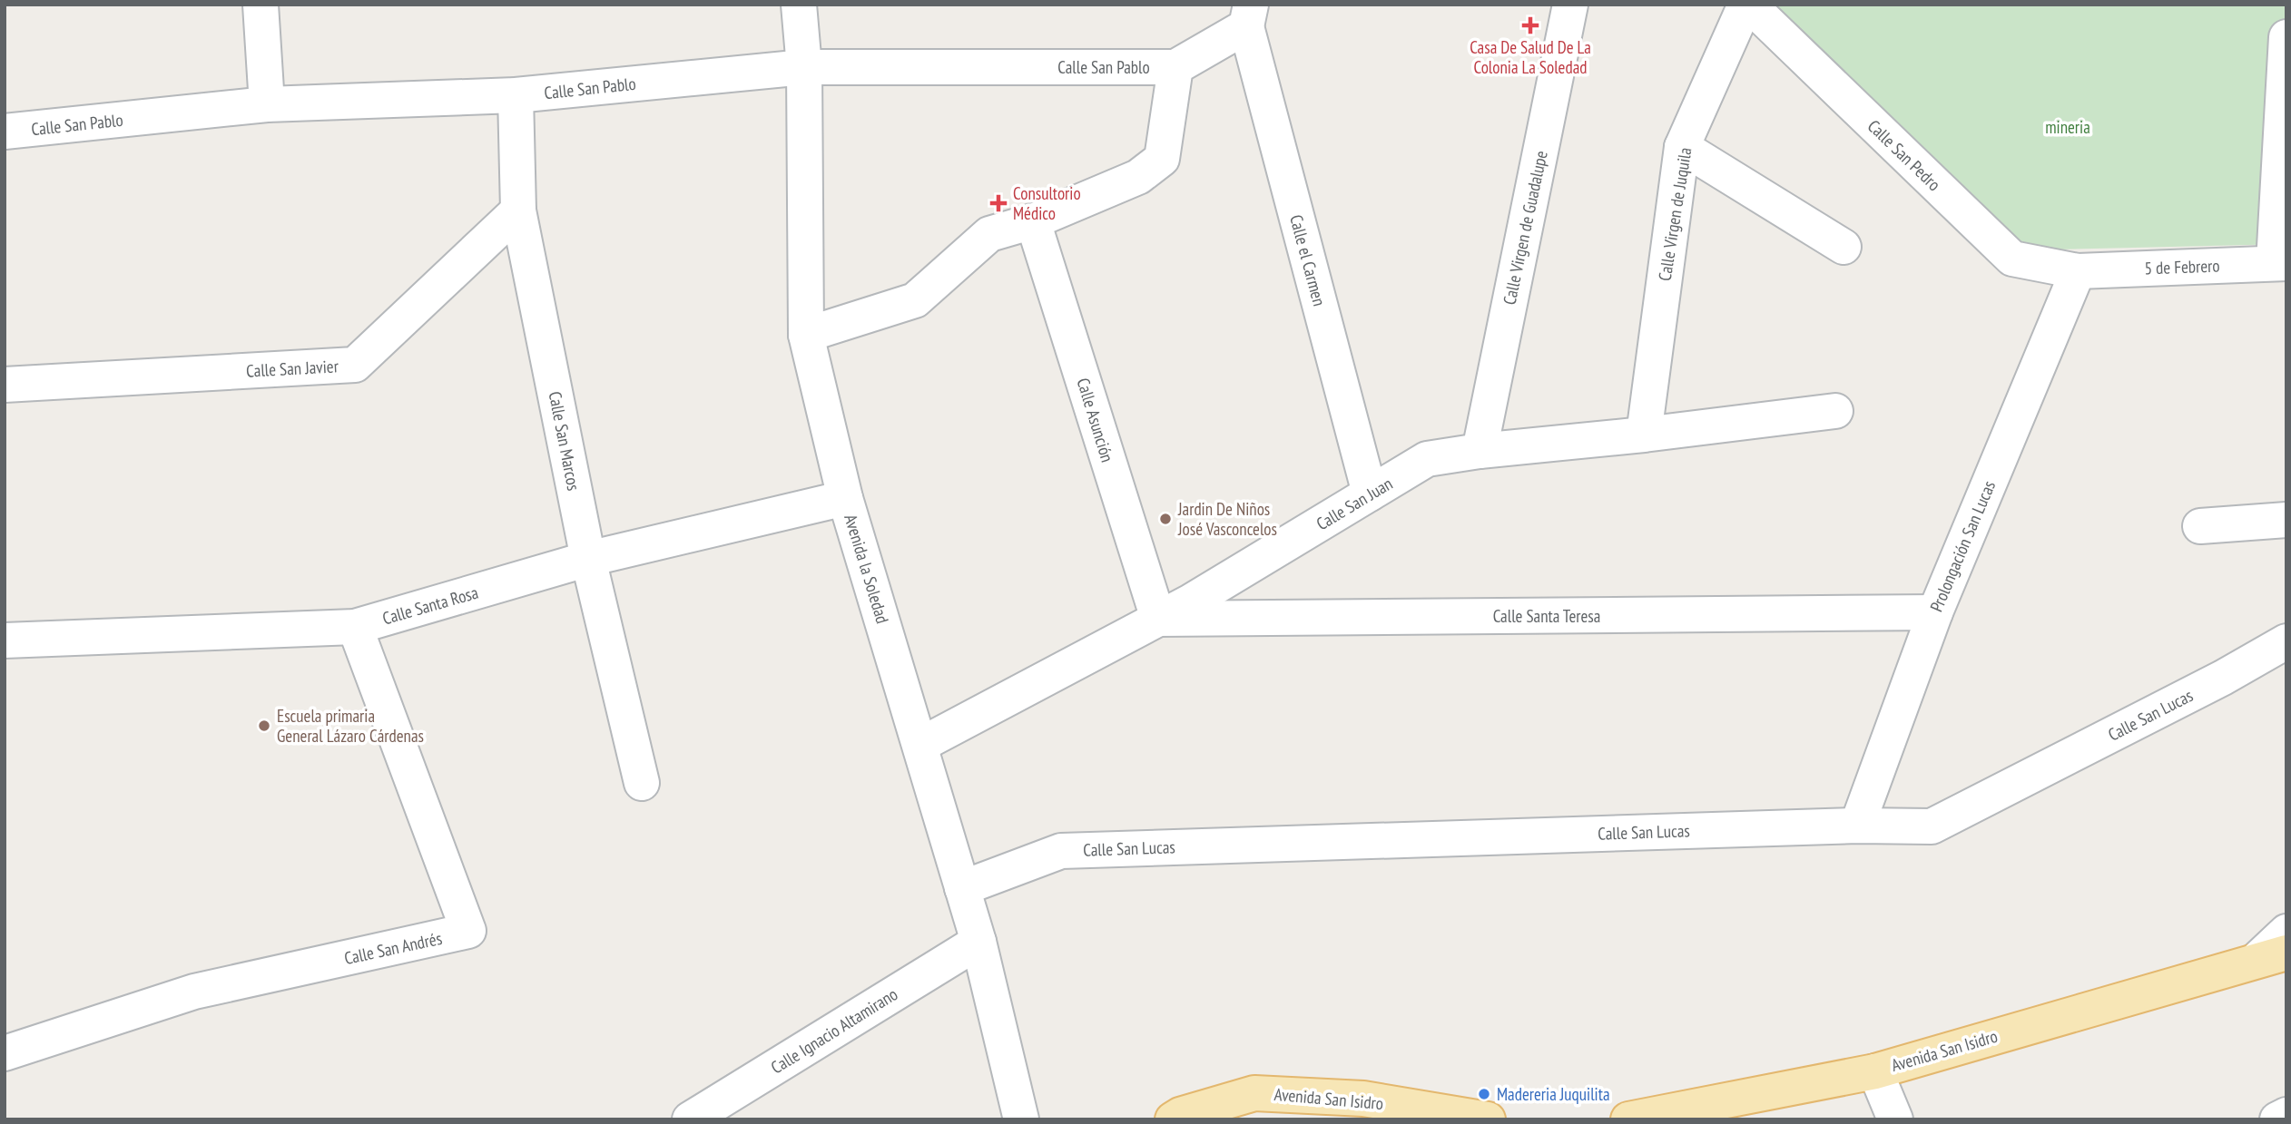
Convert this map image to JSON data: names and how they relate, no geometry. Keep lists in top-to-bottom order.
{
  "streets": {
    "main road": ["Avenida San Isidro"],
    "street": [
      "Calle San Pablo",
      "Calle San Pedro",
      "Calle Virgen de Juquila",
      "Calle Virgen de Guadalupe",
      "Calle el Carmen",
      "5 de Febrero",
      "Calle San Javier",
      "Calle Asunción",
      "Calle San Marcos",
      "Calle San Juan",
      "Prolongación San Lucas",
      "Avenida la Soledad",
      "Calle Santa Rosa",
      "Calle Santa Teresa",
      "Calle San Lucas",
      "Calle San Andrés",
      "Calle Ignacio Altamirano"
    ]
  },
  "crossings": [
    ["Calle San Pablo", "Calle San Marcos"],
    ["Calle San Pablo", "Avenida la Soledad"],
    ["Calle San Pedro", "Calle Virgen de Juquila"],
    ["Calle San Pedro", "5 de Febrero"],
    ["Calle San Pedro", "Prolongación San Lucas"],
    ["Calle Virgen de Juquila", "Calle San Juan"],
    ["Calle Virgen de Guadalupe", "Calle San Juan"],
    ["Calle el Carmen", "Calle San Juan"],
    ["5 de Febrero", "Prolongación San Lucas"],
    ["Calle San Javier", "Calle San Marcos"],
    ["Calle Asunción", "Calle San Juan"],
    ["Calle Asunción", "Calle Santa Teresa"],
    ["Calle San Marcos", "Calle Santa Rosa"],
    ["Calle San Juan", "Avenida la Soledad"],
    ["Calle San Juan", "Calle Santa Teresa"],
    ["Prolongación San Lucas", "Calle Santa Teresa"],
    ["Prolongación San Lucas", "Calle San Lucas"],
    ["Avenida la Soledad", "Calle Santa Rosa"],
    ["Avenida la Soledad", "Calle San Lucas"],
    ["Avenida la Soledad", "Calle Ignacio Altamirano"],
    ["Calle Santa Rosa", "Calle San Andrés"]
  ],
  "parks": ["mineria"],
  "places": {
    "health": ["Casa De Salud De La Colonia La Soledad", "Consultorio Médico"],
    "other": ["Jardin De Niños José Vasconcelos", "Escuela primaria General Lázaro Cárdenas", "Madereria Juquilita"]
  }
}
